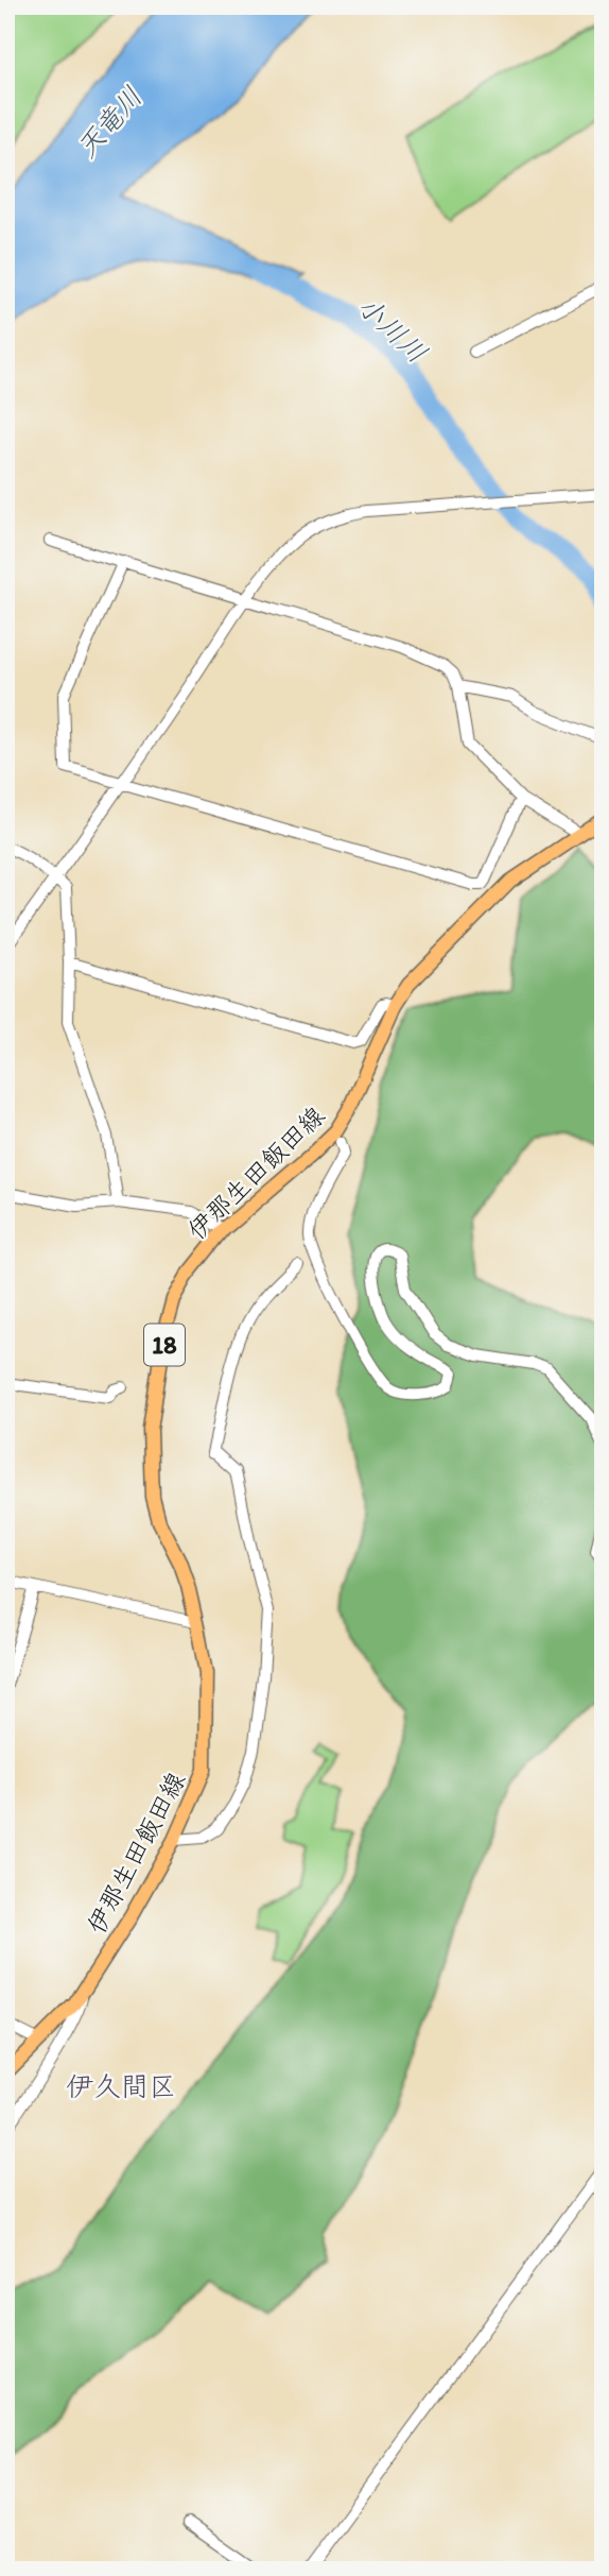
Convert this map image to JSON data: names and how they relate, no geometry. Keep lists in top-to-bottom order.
{
  "streets": {
    "main road": ["伊那生田飯田線", "18"]
  },
  "districts": ["伊久間区"],
  "water": ["天竜川", "小川川"]
}
